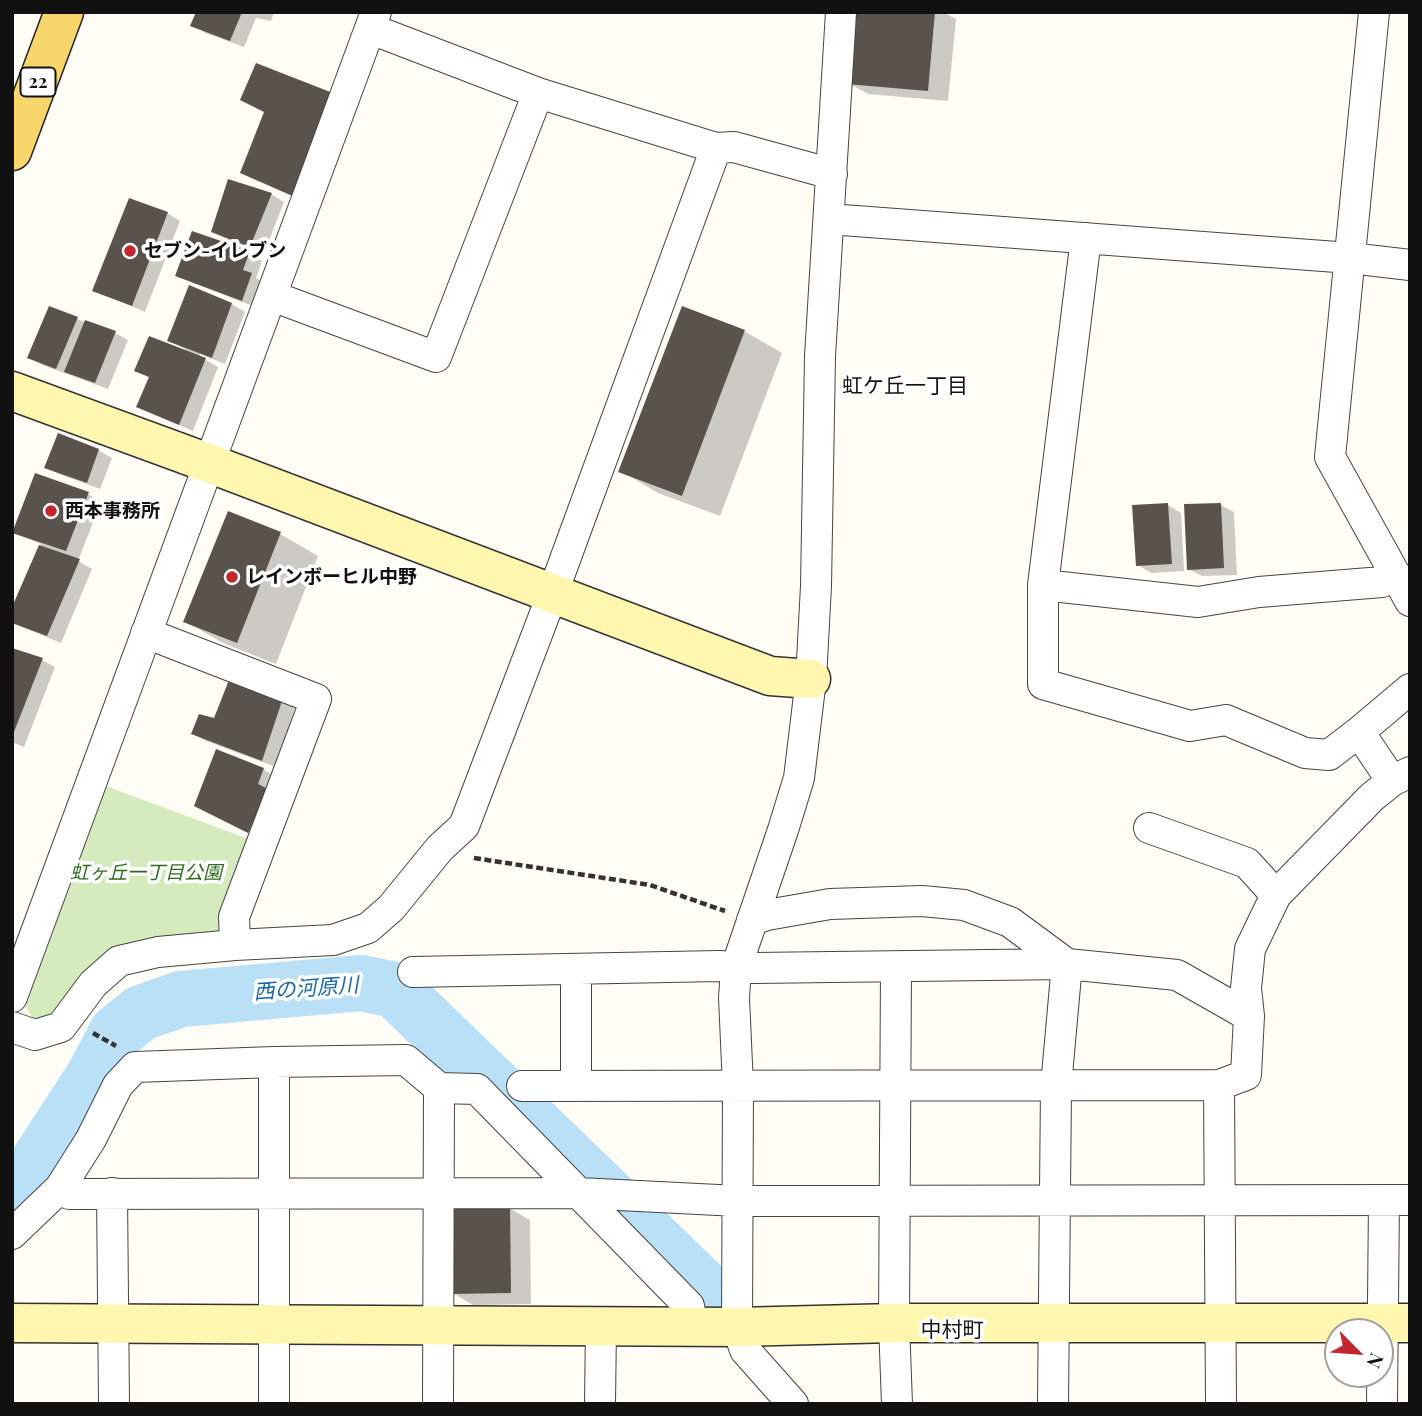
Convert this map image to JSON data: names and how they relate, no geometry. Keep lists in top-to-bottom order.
{
  "streets": {
    "main road": ["22"]
  },
  "districts": ["虹ケ丘一丁目", "中村町"],
  "water": ["西の河原川"],
  "parks": ["虹ヶ丘一丁目公園"],
  "places": ["セブン-イレブン", "西本事務所", "レインボーヒル中野"],
  "north": "bottom right"
}
